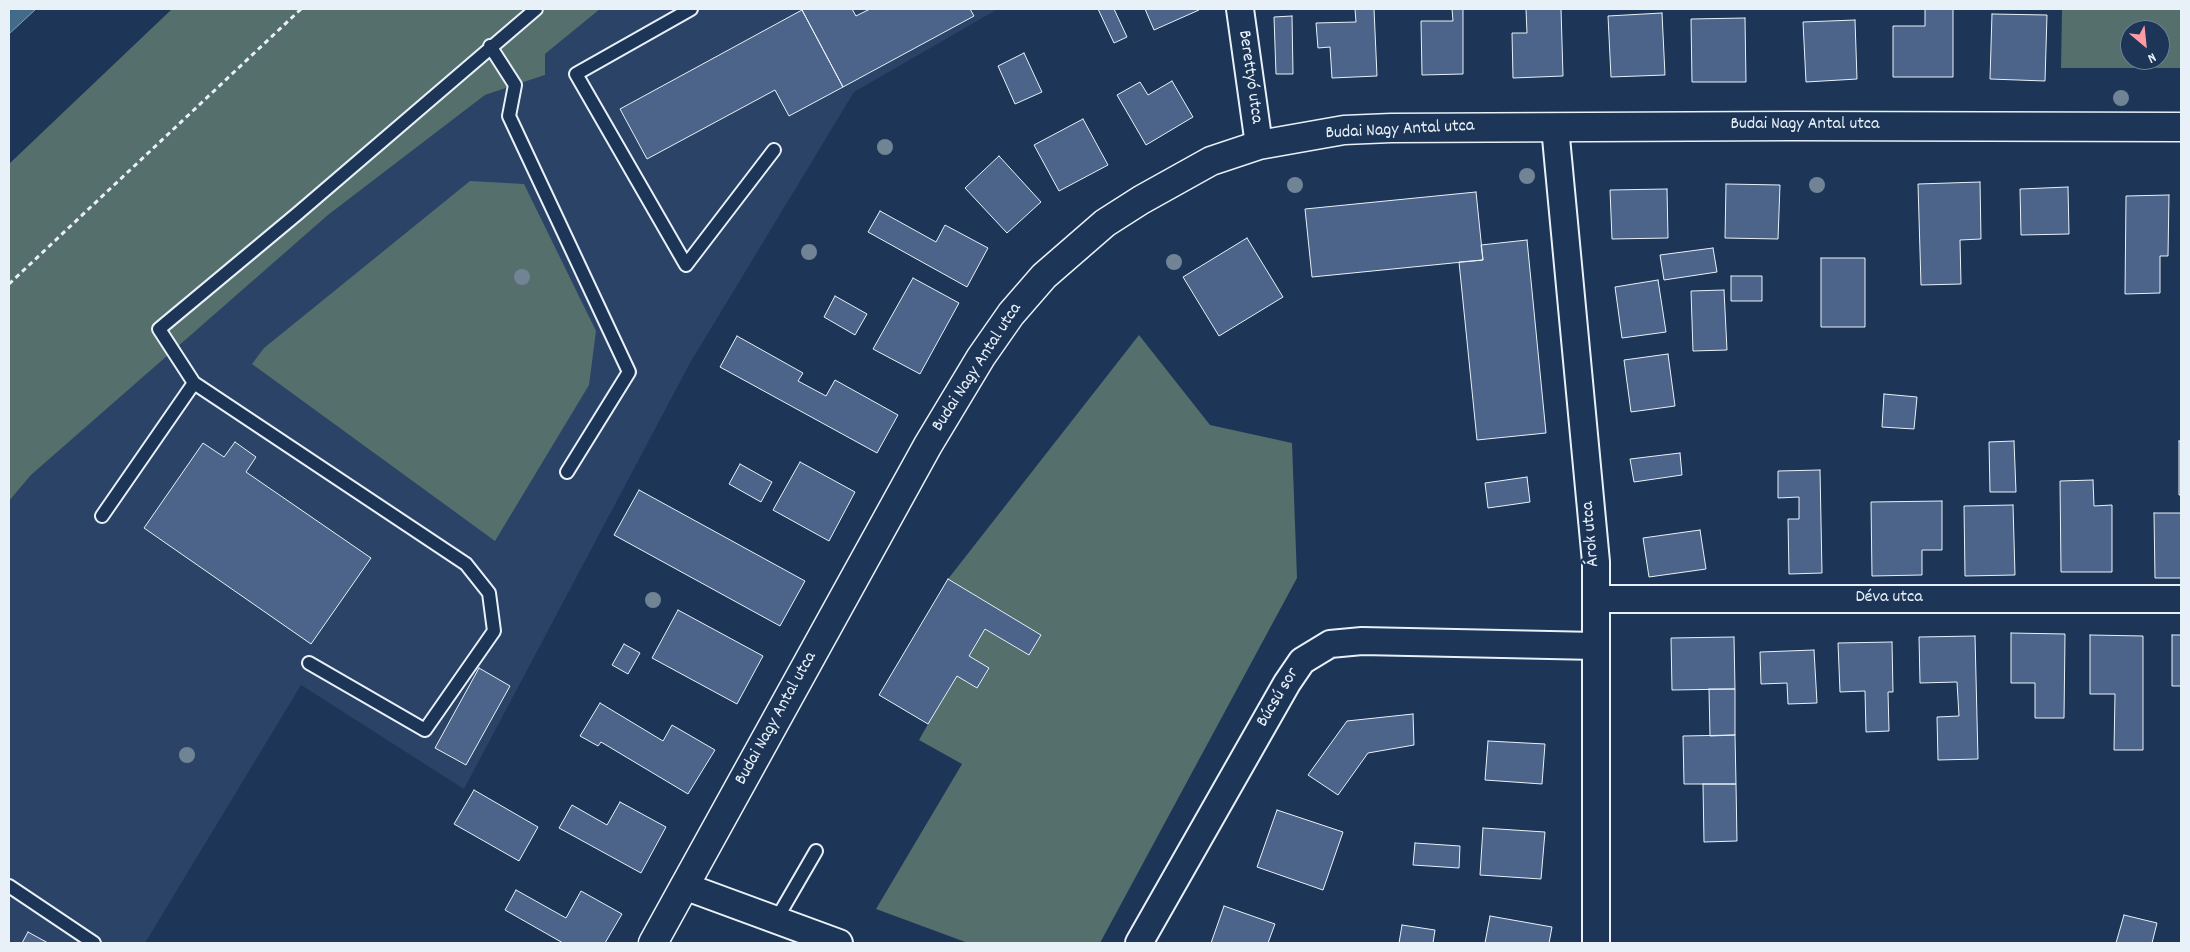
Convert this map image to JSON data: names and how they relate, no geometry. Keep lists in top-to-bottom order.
{
  "streets": {
    "main road": ["Budai Nagy Antal utca"],
    "street": [
      "Berettyó utca",
      "Árok utca",
      "Déva utca",
      "Búcsú sor"
    ]
  },
  "crossings": [
    ["Berettyó utca", "Budai Nagy Antal utca"],
    ["Budai Nagy Antal utca", "Árok utca"],
    ["Árok utca", "Déva utca"],
    ["Árok utca", "Búcsú sor"]
  ],
  "north": "bottom right"
}
